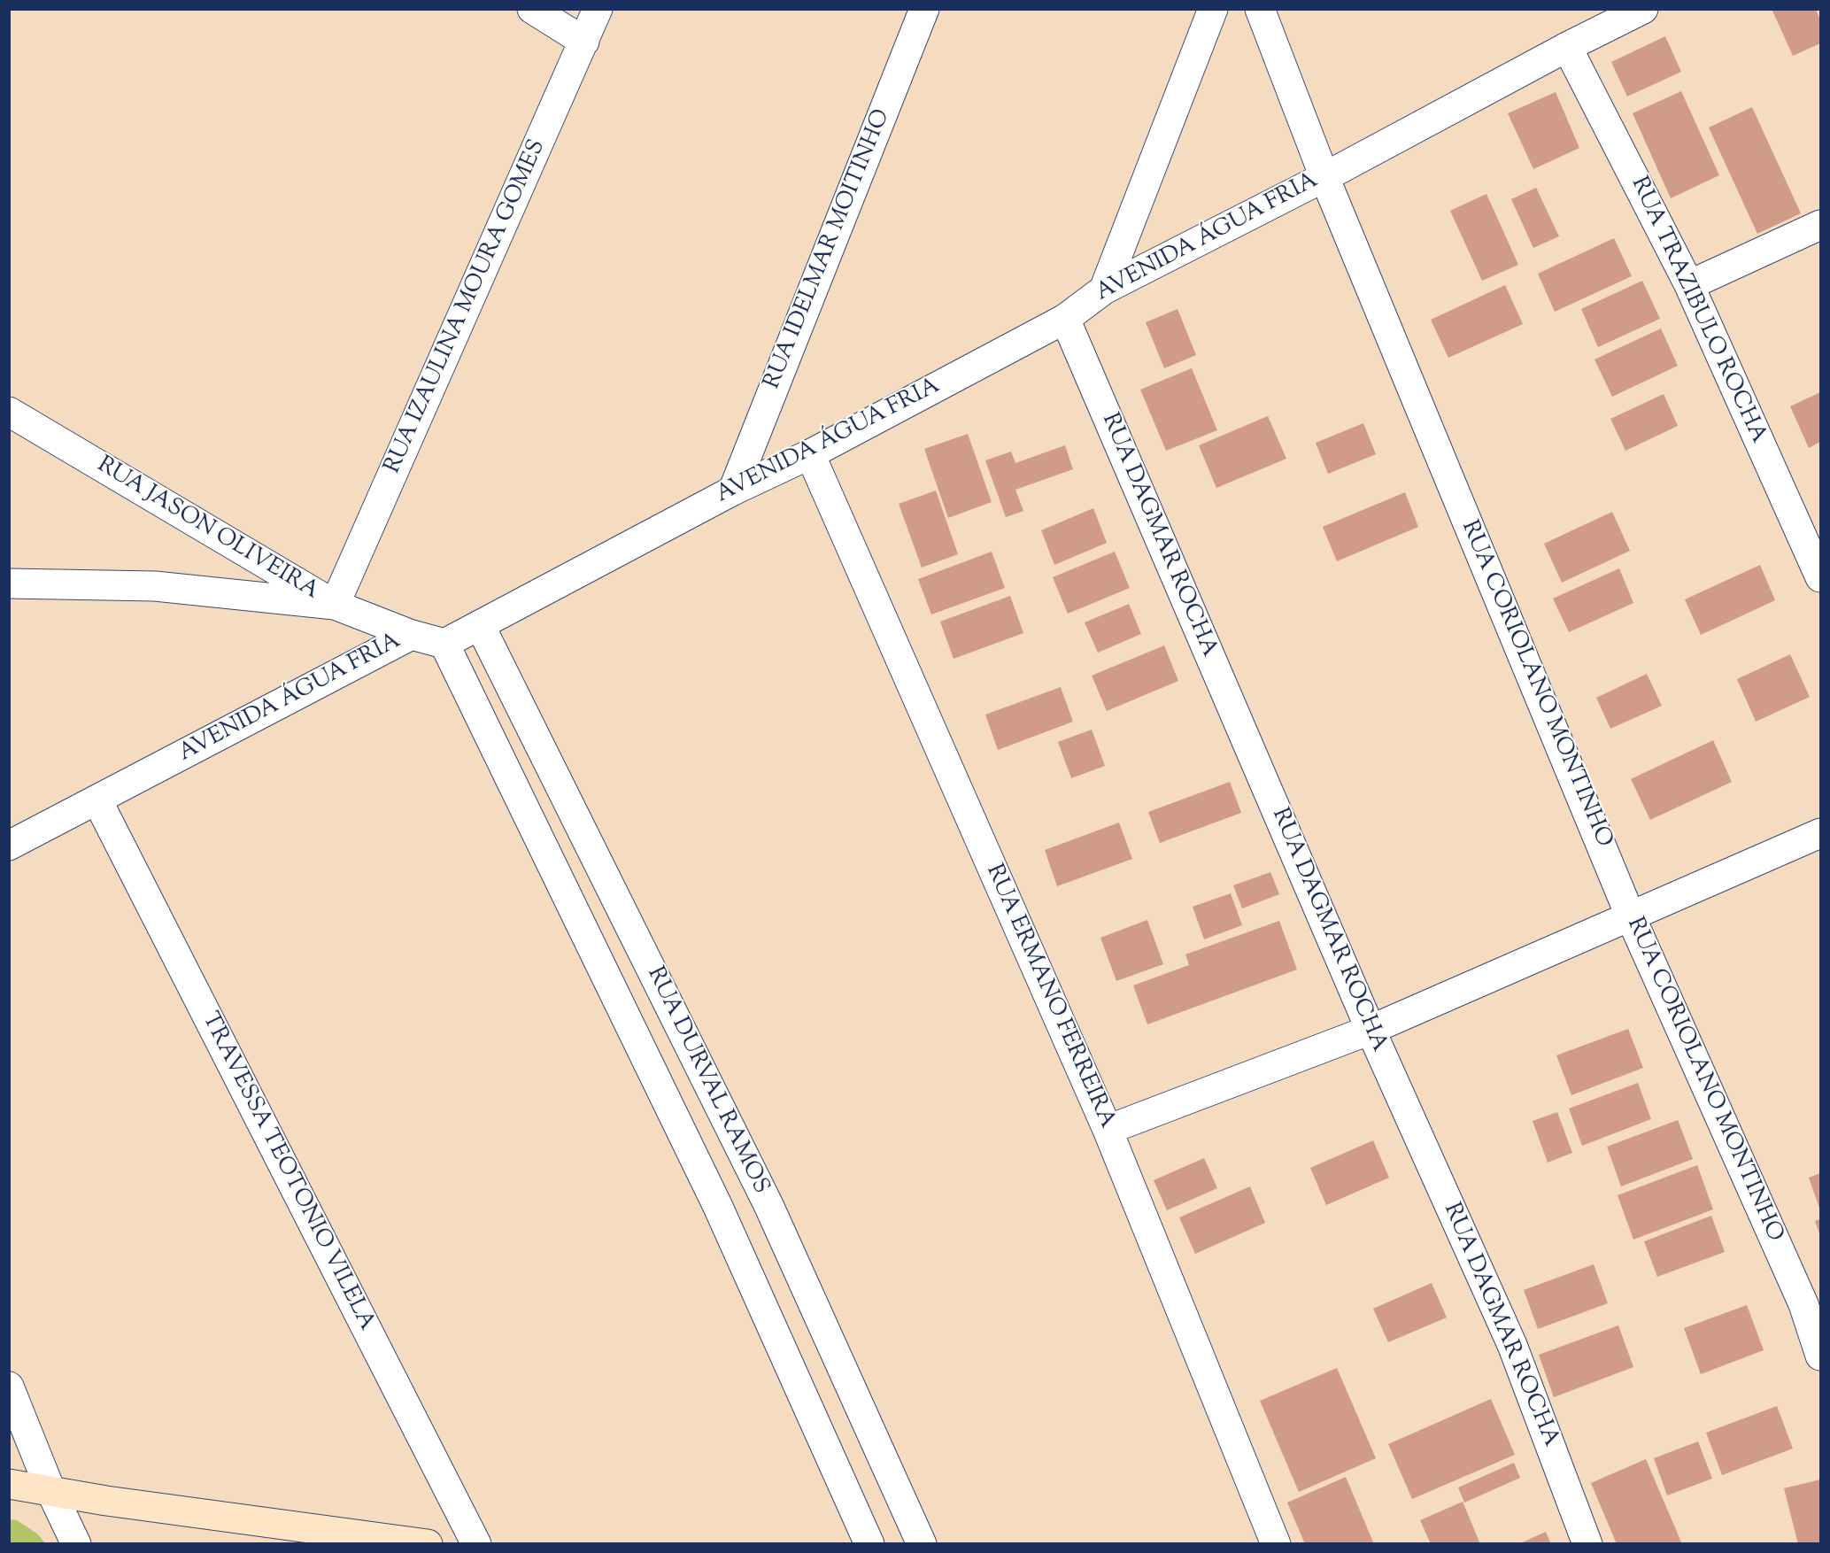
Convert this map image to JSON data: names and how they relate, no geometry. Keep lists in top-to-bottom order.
{
  "streets": {
    "street": [
      "AVENIDA ÁGUA FRIA",
      "RUA IDELMAR MOITINHO",
      "RUA IZAULINA MOURA GOMES",
      "RUA TRAZIBULO ROCHA",
      "RUA JASON OLIVEIRA",
      "RUA DAGMAR ROCHA",
      "RUA CORIOLANO MONTINHO",
      "RUA ERMANO FERREIRA",
      "RUA DURVAL RAMOS",
      "TRAVESSA TEOTONIO VILELA"
    ]
  },
  "crossings": [
    ["AVENIDA ÁGUA FRIA", "RUA IDELMAR MOITINHO"],
    ["AVENIDA ÁGUA FRIA", "RUA TRAZIBULO ROCHA"],
    ["AVENIDA ÁGUA FRIA", "RUA JASON OLIVEIRA"],
    ["AVENIDA ÁGUA FRIA", "RUA DAGMAR ROCHA"],
    ["AVENIDA ÁGUA FRIA", "RUA CORIOLANO MONTINHO"],
    ["AVENIDA ÁGUA FRIA", "RUA ERMANO FERREIRA"],
    ["AVENIDA ÁGUA FRIA", "RUA DURVAL RAMOS"],
    ["AVENIDA ÁGUA FRIA", "TRAVESSA TEOTONIO VILELA"],
    ["RUA IZAULINA MOURA GOMES", "RUA JASON OLIVEIRA"]
  ]
}
